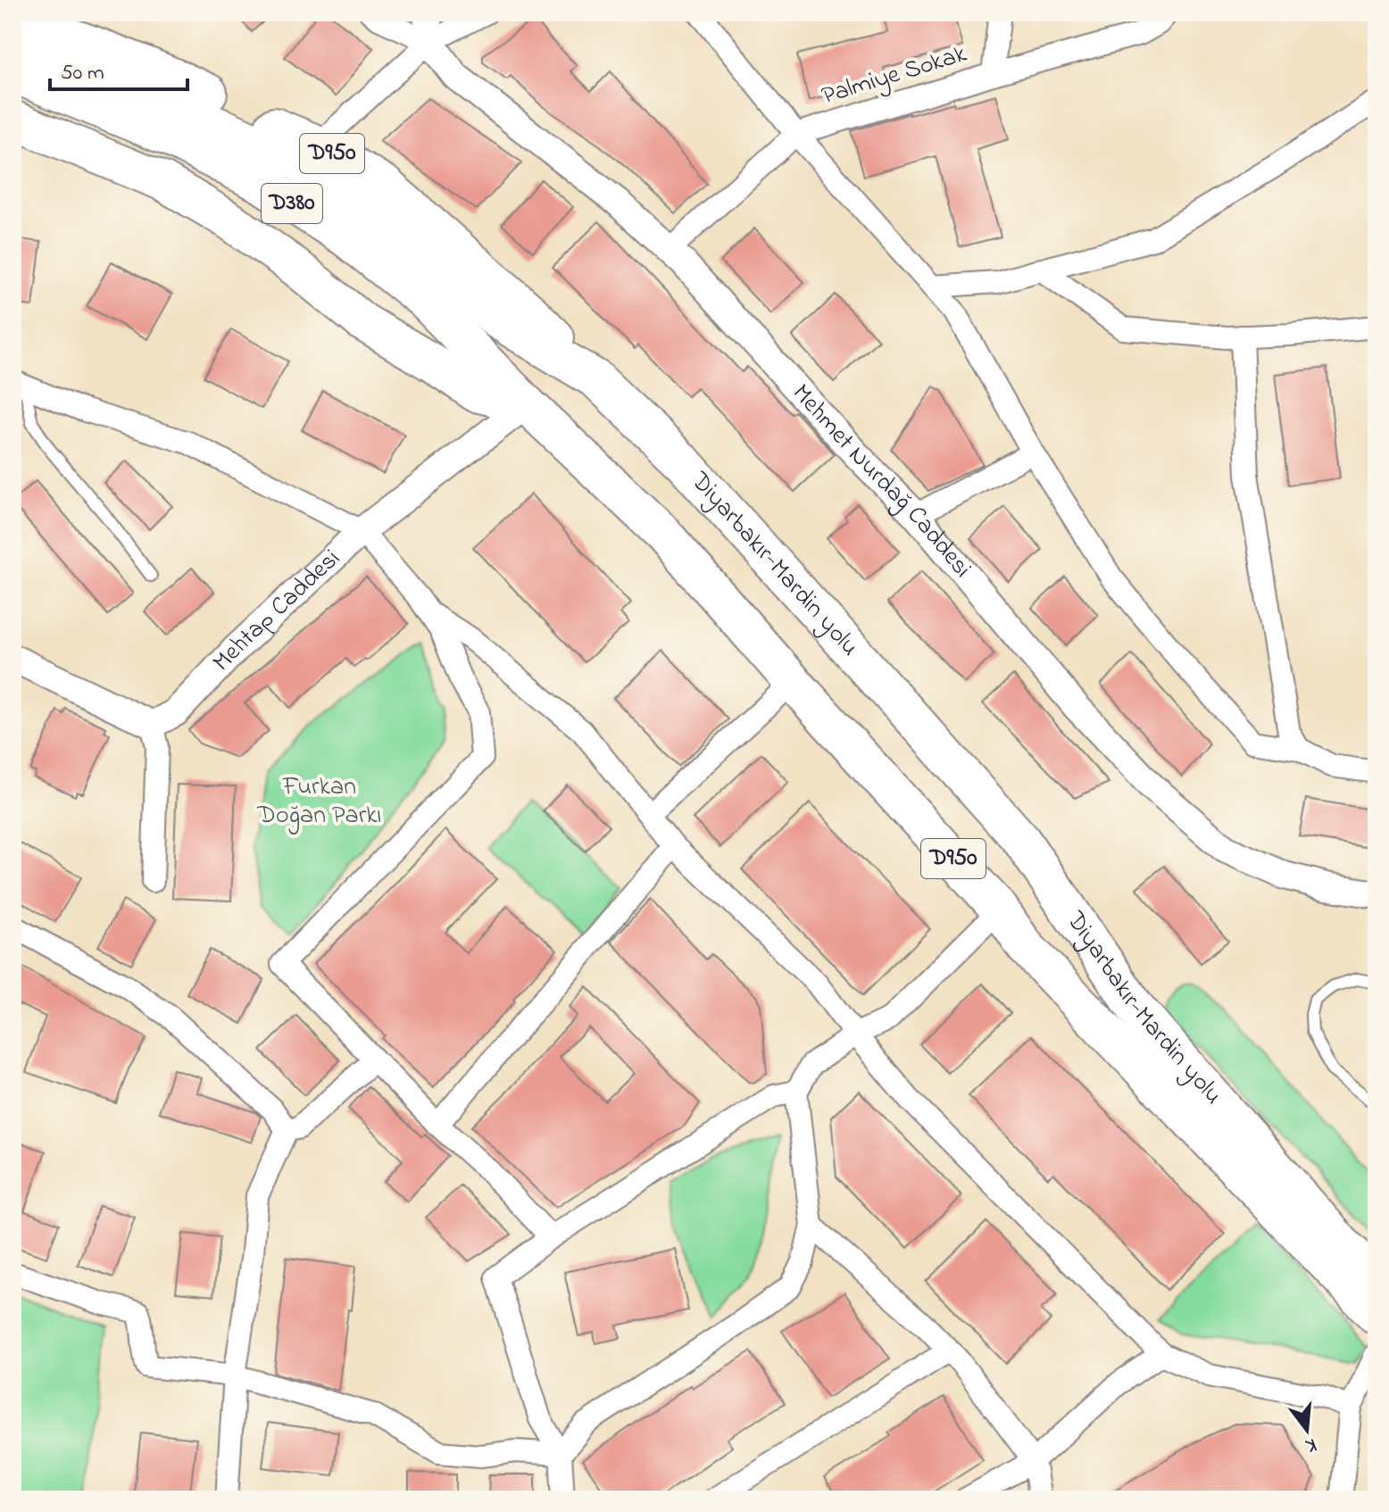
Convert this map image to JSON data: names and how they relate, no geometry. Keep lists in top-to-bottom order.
{
  "streets": {
    "highway": ["D950", "D380", "Diyarbakır-Mardin yolu"],
    "street": ["Palmiye Sokak", "Mehmet Nurdağ Caddesi", "Mehtap Caddesi"]
  },
  "crossings": [
    ["Palmiye Sokak", "Mehmet Nurdağ Caddesi"],
    ["D950", "Diyarbakır-Mardin yolu"],
    ["Diyarbakır-Mardin yolu", "Mehtap Caddesi"]
  ],
  "parks": ["Furkan Doğan Parkı"],
  "scale_bar": "50 m",
  "north": "bottom"
}
